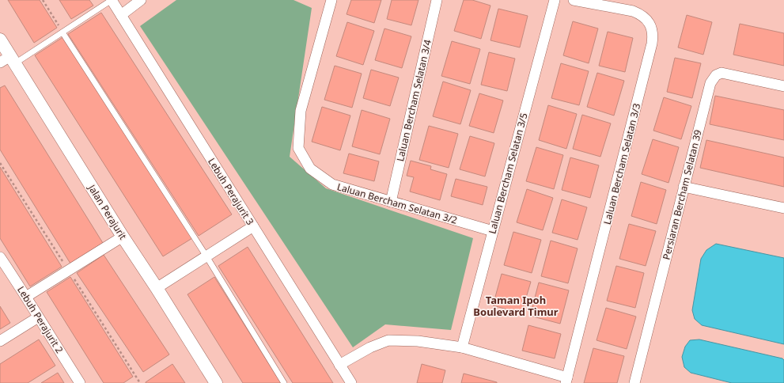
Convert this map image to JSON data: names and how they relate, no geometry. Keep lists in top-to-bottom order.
{
  "streets": {
    "street": [
      "Laluan Bercham Selatan 3/4",
      "Laluan Bercham Selatan 3/3",
      "Laluan Bercham Selatan 3/5",
      "Lebuh Perajurit 3",
      "Persiaran Bercham Selatan 39",
      "Laluan Bercham Selatan 3/2",
      "Jalan Perajurit",
      "Lebuh Perajurit 2"
    ]
  },
  "crossings": [
    ["Laluan Bercham Selatan 3/4", "Laluan Bercham Selatan 3/2"],
    ["Laluan Bercham Selatan 3/5", "Laluan Bercham Selatan 3/2"]
  ],
  "districts": ["Taman Ipoh Boulevard Timur"]
}
